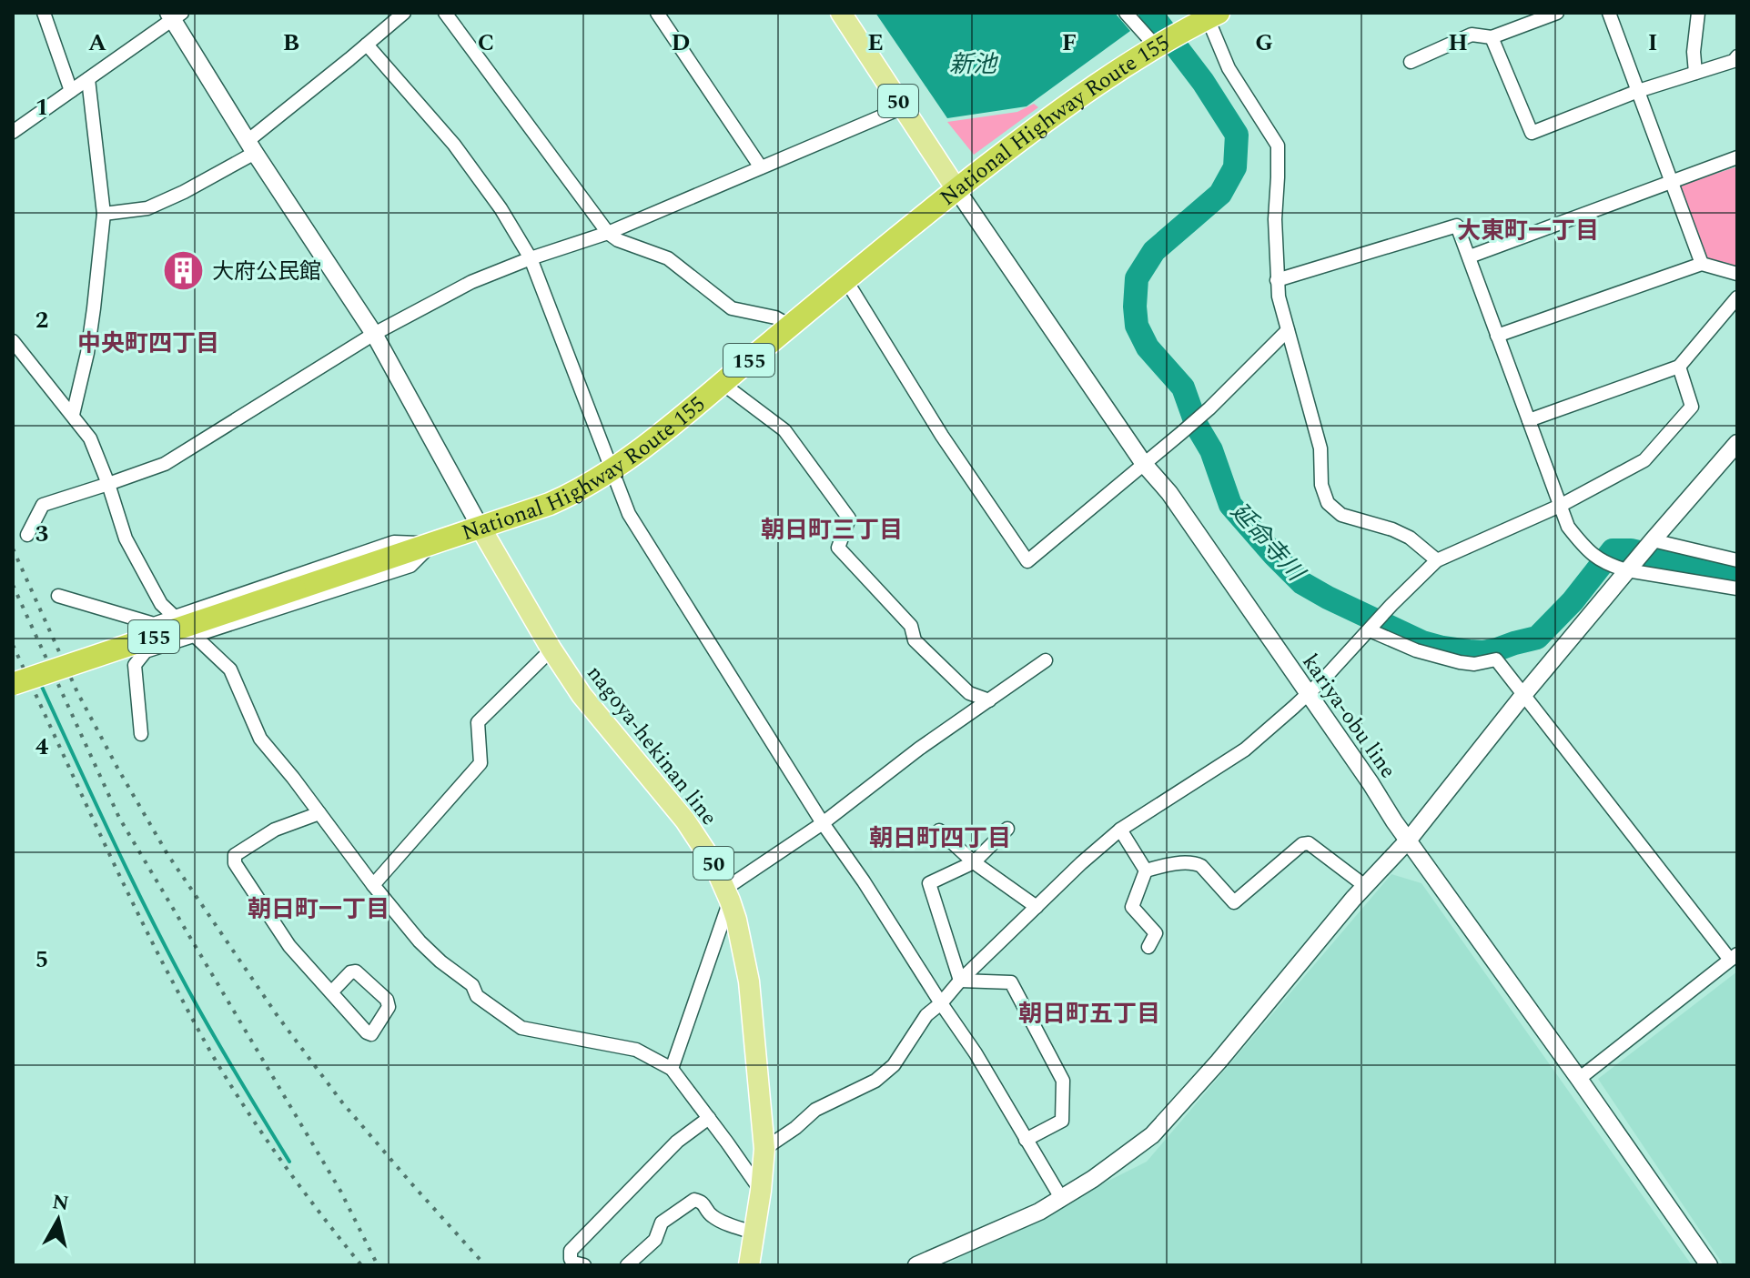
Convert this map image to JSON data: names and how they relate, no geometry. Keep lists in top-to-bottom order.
{
  "streets": {
    "highway": ["National Highway Route 155", "155"],
    "main road": ["50", "nagoya-hekinan line"],
    "street": ["kariya-obu line"]
  },
  "crossings": [
    ["50", "National Highway Route 155"],
    ["50", "kariya-obu line"],
    ["National Highway Route 155", "kariya-obu line"],
    ["National Highway Route 155", "nagoya-hekinan line"]
  ],
  "districts": [
    "大東町一丁目",
    "中央町四丁目",
    "朝日町三丁目",
    "朝日町四丁目",
    "朝日町一丁目",
    "朝日町五丁目"
  ],
  "water": ["新池", "延命寺川"],
  "places": {
    "building": ["大府公民館"]
  },
  "north": "top",
  "grid": {
    "columns": [
      "A",
      "B",
      "C",
      "D",
      "E",
      "F",
      "G",
      "H",
      "I"
    ],
    "rows": [
      "1",
      "2",
      "3",
      "4",
      "5"
    ]
  }
}
